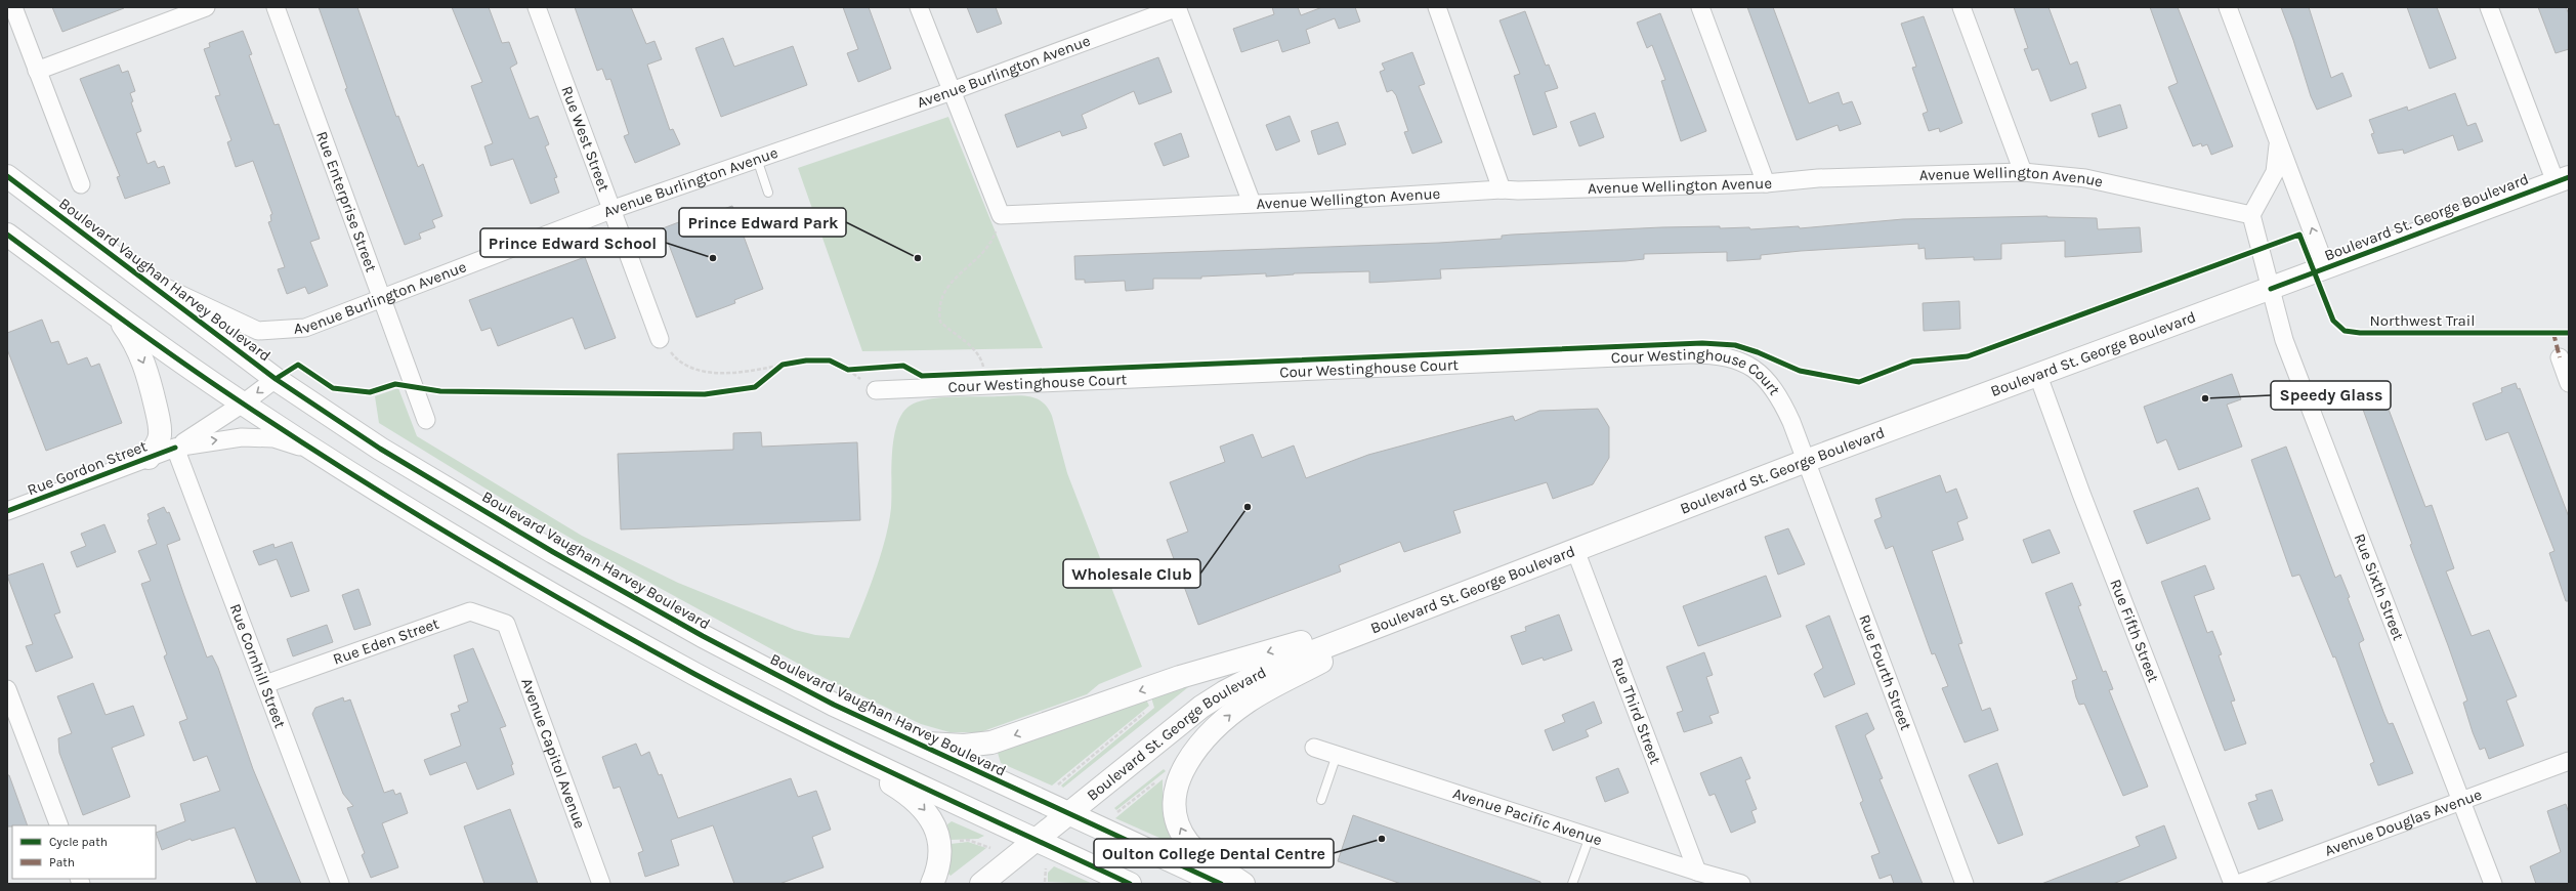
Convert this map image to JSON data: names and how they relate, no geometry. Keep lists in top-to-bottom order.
{
  "streets": {
    "main road": ["Boulevard St. George Boulevard", "Boulevard Vaughan Harvey Boulevard"],
    "street": [
      "Avenue Burlington Avenue",
      "Rue West Street",
      "Avenue Wellington Avenue",
      "Rue Enterprise Street",
      "Cour Westinghouse Court",
      "Rue Gordon Street",
      "Rue Sixth Street",
      "Rue Fifth Street",
      "Rue Eden Street",
      "Rue Cornhill Street",
      "Rue Fourth Street",
      "Rue Third Street",
      "Avenue Capitol Avenue",
      "Avenue Pacific Avenue",
      "Avenue Douglas Avenue"
    ],
    "cycle path": ["Northwest Trail"]
  },
  "crossings": [
    ["Avenue Burlington Avenue", "Rue West Street"],
    ["Avenue Burlington Avenue", "Rue Enterprise Street"],
    ["Avenue Burlington Avenue", "Boulevard Vaughan Harvey Boulevard"],
    ["Boulevard St. George Boulevard", "Boulevard Vaughan Harvey Boulevard"],
    ["Boulevard St. George Boulevard", "Cour Westinghouse Court"],
    ["Boulevard St. George Boulevard", "Rue Sixth Street"],
    ["Boulevard St. George Boulevard", "Rue Fifth Street"],
    ["Boulevard St. George Boulevard", "Rue Fourth Street"],
    ["Boulevard St. George Boulevard", "Rue Third Street"],
    ["Boulevard Vaughan Harvey Boulevard", "Rue Gordon Street"],
    ["Cour Westinghouse Court", "Rue Fourth Street"],
    ["Rue Gordon Street", "Rue Cornhill Street"],
    ["Rue Sixth Street", "Avenue Douglas Avenue"],
    ["Rue Eden Street", "Rue Cornhill Street"],
    ["Rue Eden Street", "Avenue Capitol Avenue"],
    ["Rue Third Street", "Avenue Pacific Avenue"]
  ],
  "places": [
    "Prince Edward School",
    "Prince Edward Park",
    "Speedy Glass",
    "Wholesale Club",
    "Oulton College Dental Centre"
  ],
  "legend": ["Cycle path", "Path"]
}
